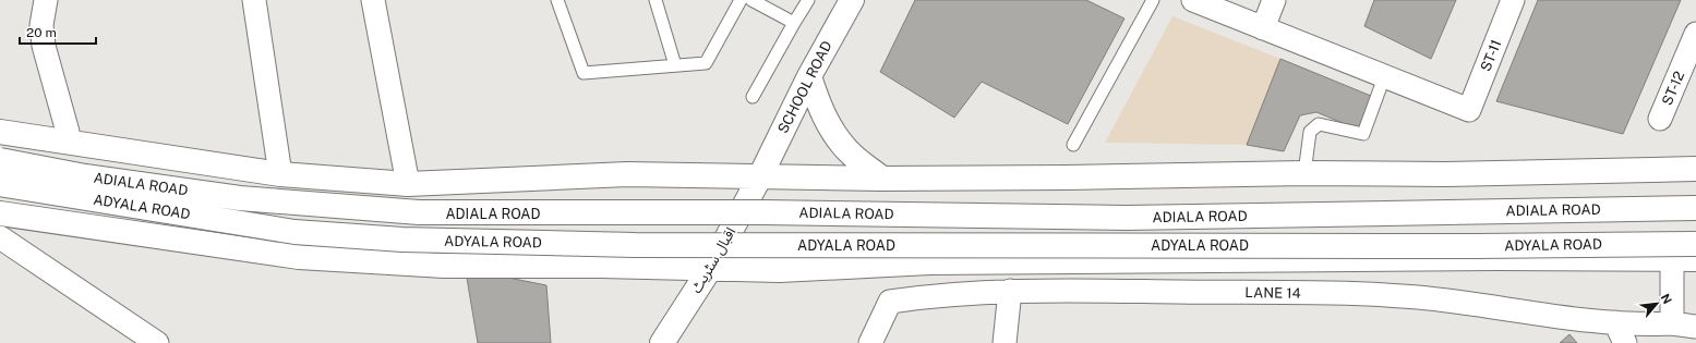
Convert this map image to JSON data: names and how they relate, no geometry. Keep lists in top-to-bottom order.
{
  "streets": {
    "street": [
      "ST-11",
      "SCHOOL ROAD",
      "ST-12",
      "ADIALA ROAD",
      "ADYALA ROAD",
      "اقبال سٹریٹ",
      "LANE 14"
    ]
  },
  "crossings": [
    ["SCHOOL ROAD", "اقبال سٹریٹ"]
  ],
  "scale_bar": "20 m",
  "north": "top right"
}
